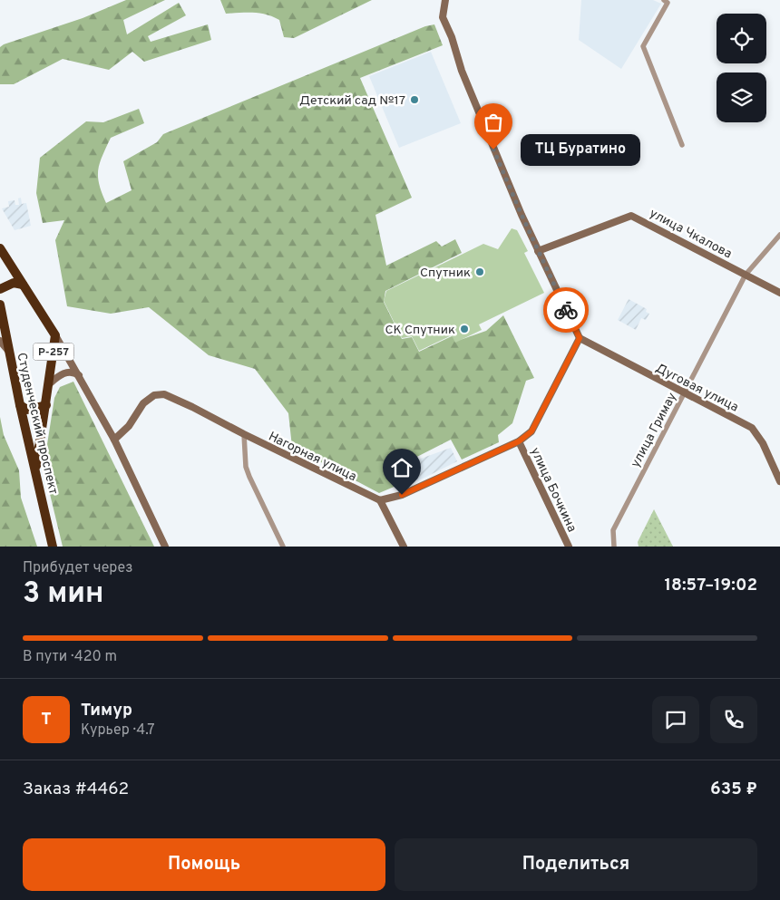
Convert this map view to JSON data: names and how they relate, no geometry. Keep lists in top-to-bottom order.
{
  "streets": {
    "highway": ["Р-257", "Студенческий проспект"],
    "main road": [
      "улица Чкалова",
      "Дуговая улица",
      "Нагорная улица",
      "улица Бочкина"
    ],
    "street": ["улица Гримау"]
  },
  "crossings": [
    ["улица Чкалова", "улица Гримау"],
    ["Р-257", "Студенческий проспект"],
    ["Дуговая улица", "улица Гримау"]
  ],
  "places": [
    "Детский сад №17",
    "ТЦ Буратино",
    "Спутник",
    "СК Спутник"
  ],
  "page": {
    "bubble": "ТЦ Буратино",
    "heading": ["3 мин", "Прибудет через", "18:57–19:02"],
    "panel": [
      "Тимур",
      "Курьер · 4.7",
      "Заказ #4462",
      "635 ₽"
    ],
    "bar": "В пути · 420 m",
    "round": "Т",
    "buttons": ["Помощь", "Поделиться"]
  }
}
